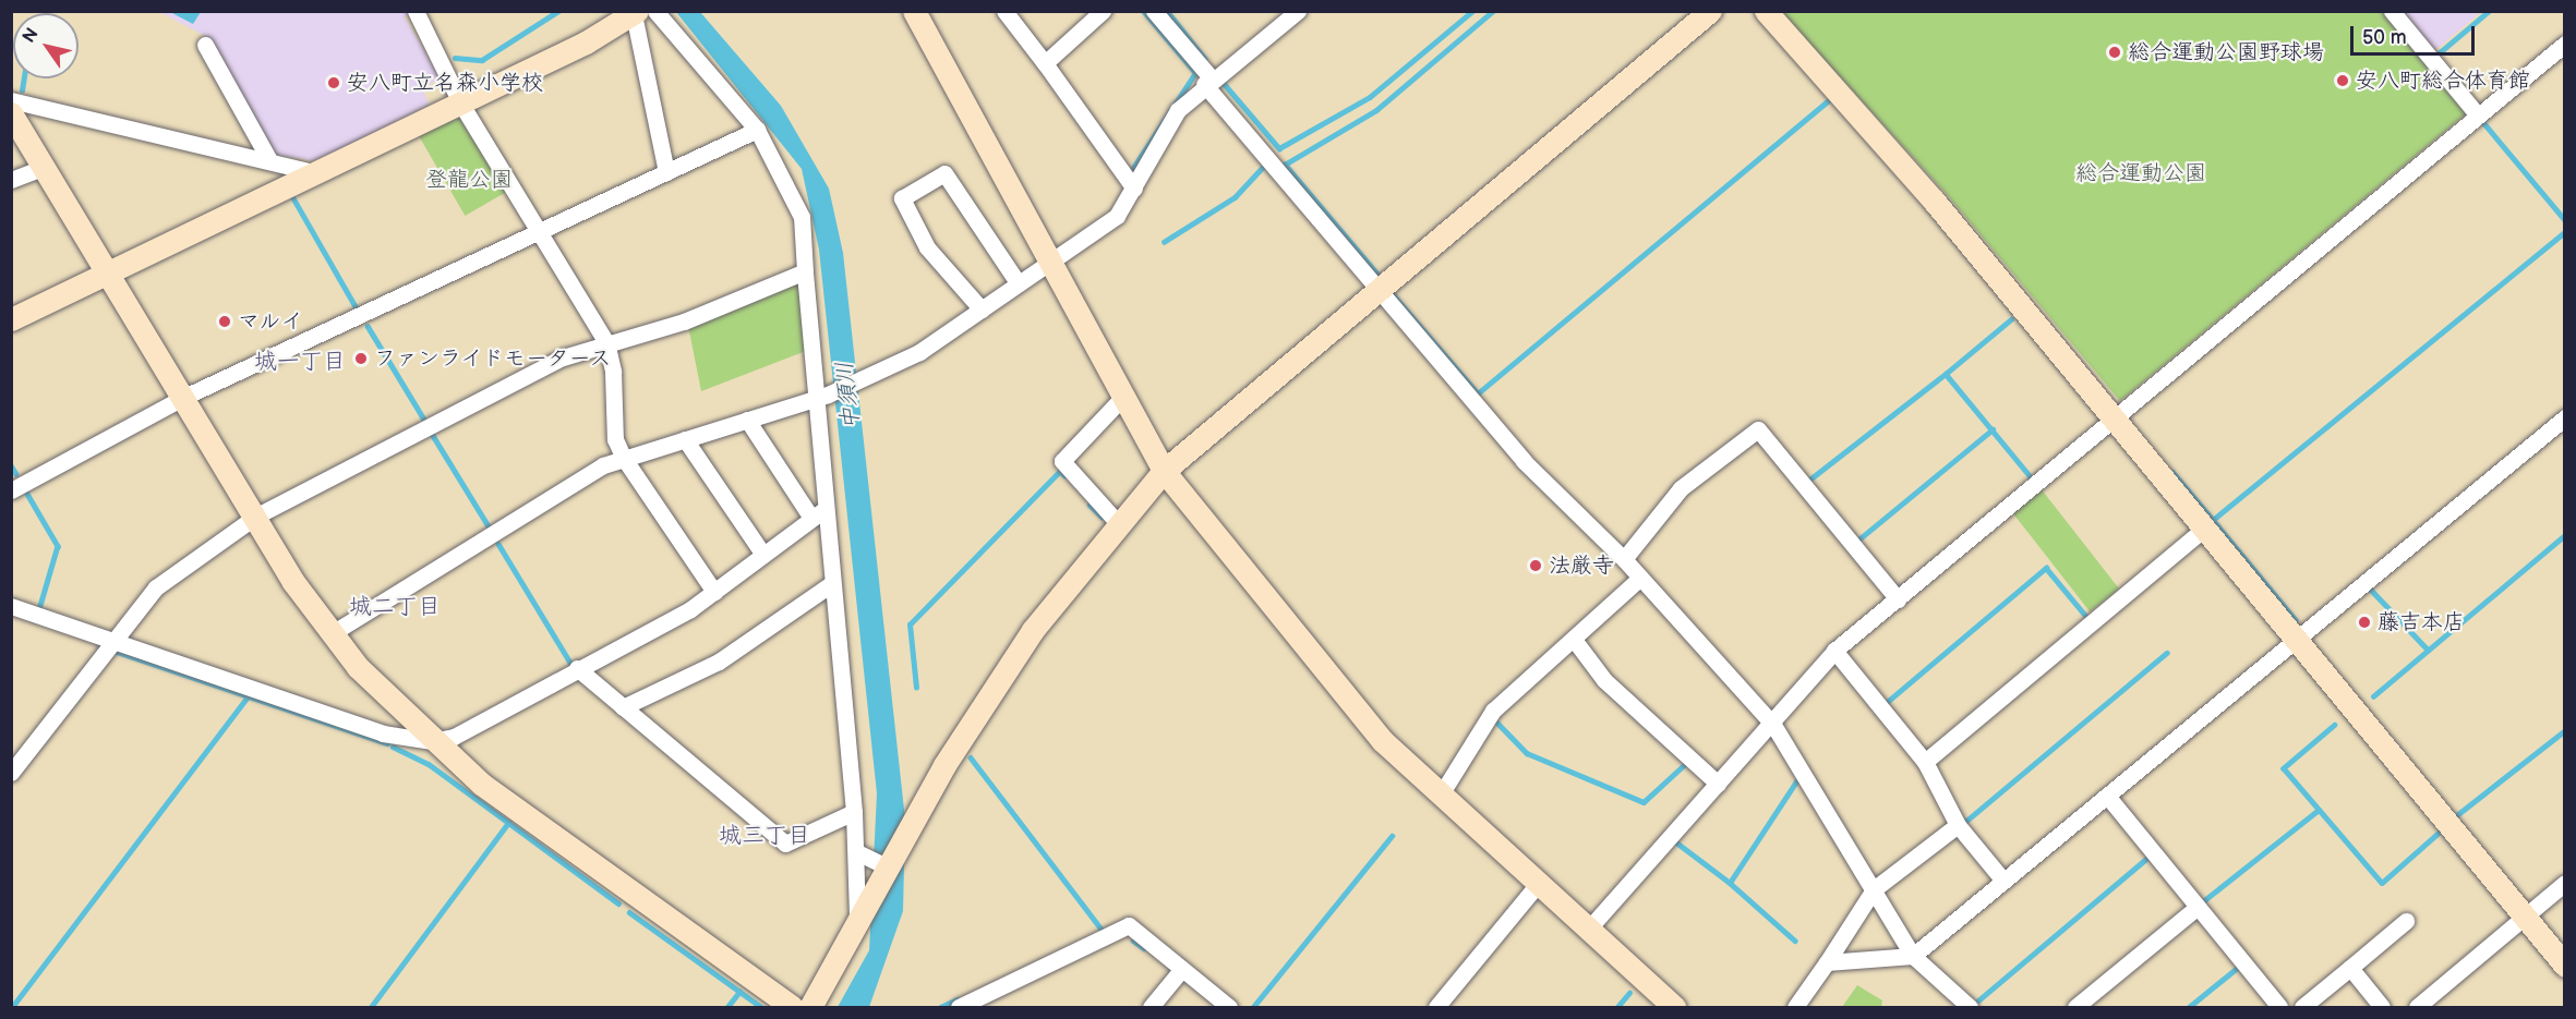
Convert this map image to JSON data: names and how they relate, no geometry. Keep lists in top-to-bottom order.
{
  "districts": ["城一丁目", "城二丁目", "城三丁目"],
  "water": ["中須川"],
  "parks": ["総合運動公園", "登龍公園"],
  "places": [
    "総合運動公園野球場",
    "安八町総合体育館",
    "安八町立名森小学校",
    "マルイ",
    "ファンライドモータース",
    "法厳寺",
    "藤吉本店"
  ],
  "scale_bar": "50 m",
  "north": "top left"
}
